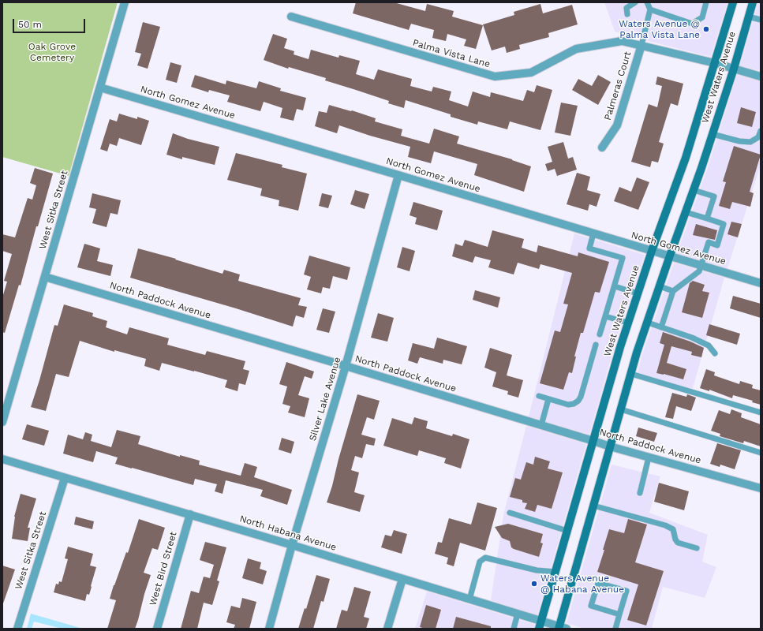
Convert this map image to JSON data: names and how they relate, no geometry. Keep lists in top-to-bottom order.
{
  "streets": {
    "main road": ["West Waters Avenue"],
    "street": [
      "Palma Vista Lane",
      "Palmeras Court",
      "North Gomez Avenue",
      "West Sitka Street",
      "North Paddock Avenue",
      "Silver Lake Avenue",
      "North Habana Avenue",
      "West Bird Street"
    ]
  },
  "crossings": [
    ["Palma Vista Lane", "West Waters Avenue"],
    ["Palma Vista Lane", "Palmeras Court"],
    ["West Waters Avenue", "North Gomez Avenue"],
    ["West Waters Avenue", "North Paddock Avenue"],
    ["West Waters Avenue", "North Habana Avenue"],
    ["North Gomez Avenue", "West Sitka Street"],
    ["North Gomez Avenue", "Silver Lake Avenue"],
    ["West Sitka Street", "North Paddock Avenue"],
    ["West Sitka Street", "North Habana Avenue"],
    ["North Paddock Avenue", "Silver Lake Avenue"],
    ["Silver Lake Avenue", "North Habana Avenue"],
    ["North Habana Avenue", "West Bird Street"]
  ],
  "parks": ["Oak Grove Cemetery"],
  "places": ["Waters Avenue @ Palma Vista Lane", "Waters Avenue @ Habana Avenue"],
  "scale_bar": "50 m"
}
